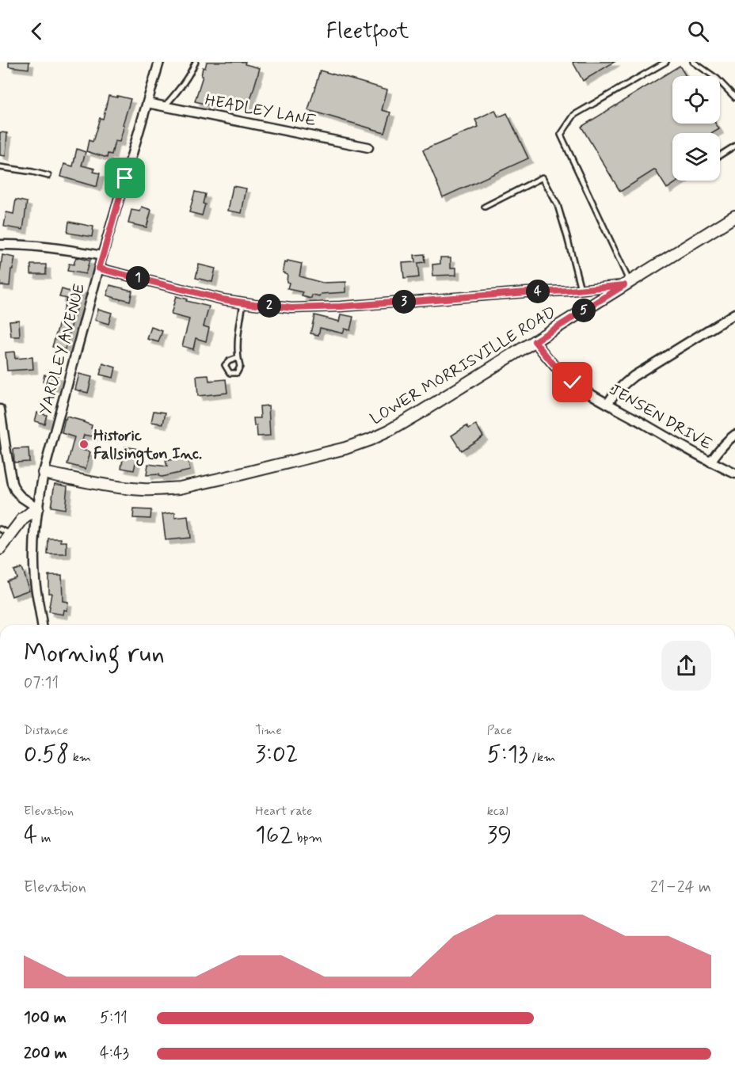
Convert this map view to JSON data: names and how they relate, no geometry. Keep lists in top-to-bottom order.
{
  "streets": {
    "street": [
      "HEADLEY LANE",
      "YARDLEY AVENUE",
      "LOWER MORRISVILLE ROAD",
      "JENSEN DRIVE"
    ]
  },
  "crossings": [
    ["HEADLEY LANE", "YARDLEY AVENUE"],
    ["YARDLEY AVENUE", "LOWER MORRISVILLE ROAD"],
    ["LOWER MORRISVILLE ROAD", "JENSEN DRIVE"]
  ],
  "places": ["Historic Fallsington Inc."],
  "page": {
    "header": "Fleetfoot",
    "pins": [
      "1",
      "4",
      "3",
      "2",
      "5"
    ],
    "heading": ["Morning run", "07:11"],
    "stats": [
      ["Distance", "0.58 km"],
      ["Time", "3:02"],
      ["Pace", "5:13 /km"],
      ["Elevation", "4 m"],
      ["Heart rate", "162 bpm"],
      ["kcal", "39"]
    ],
    "chart": ["Elevation", "21–24 m"],
    "list": [
      {
        "name": "100 m",
        "note": "5:11"
      },
      {
        "name": "200 m",
        "note": "4:43"
      }
    ]
  }
}
